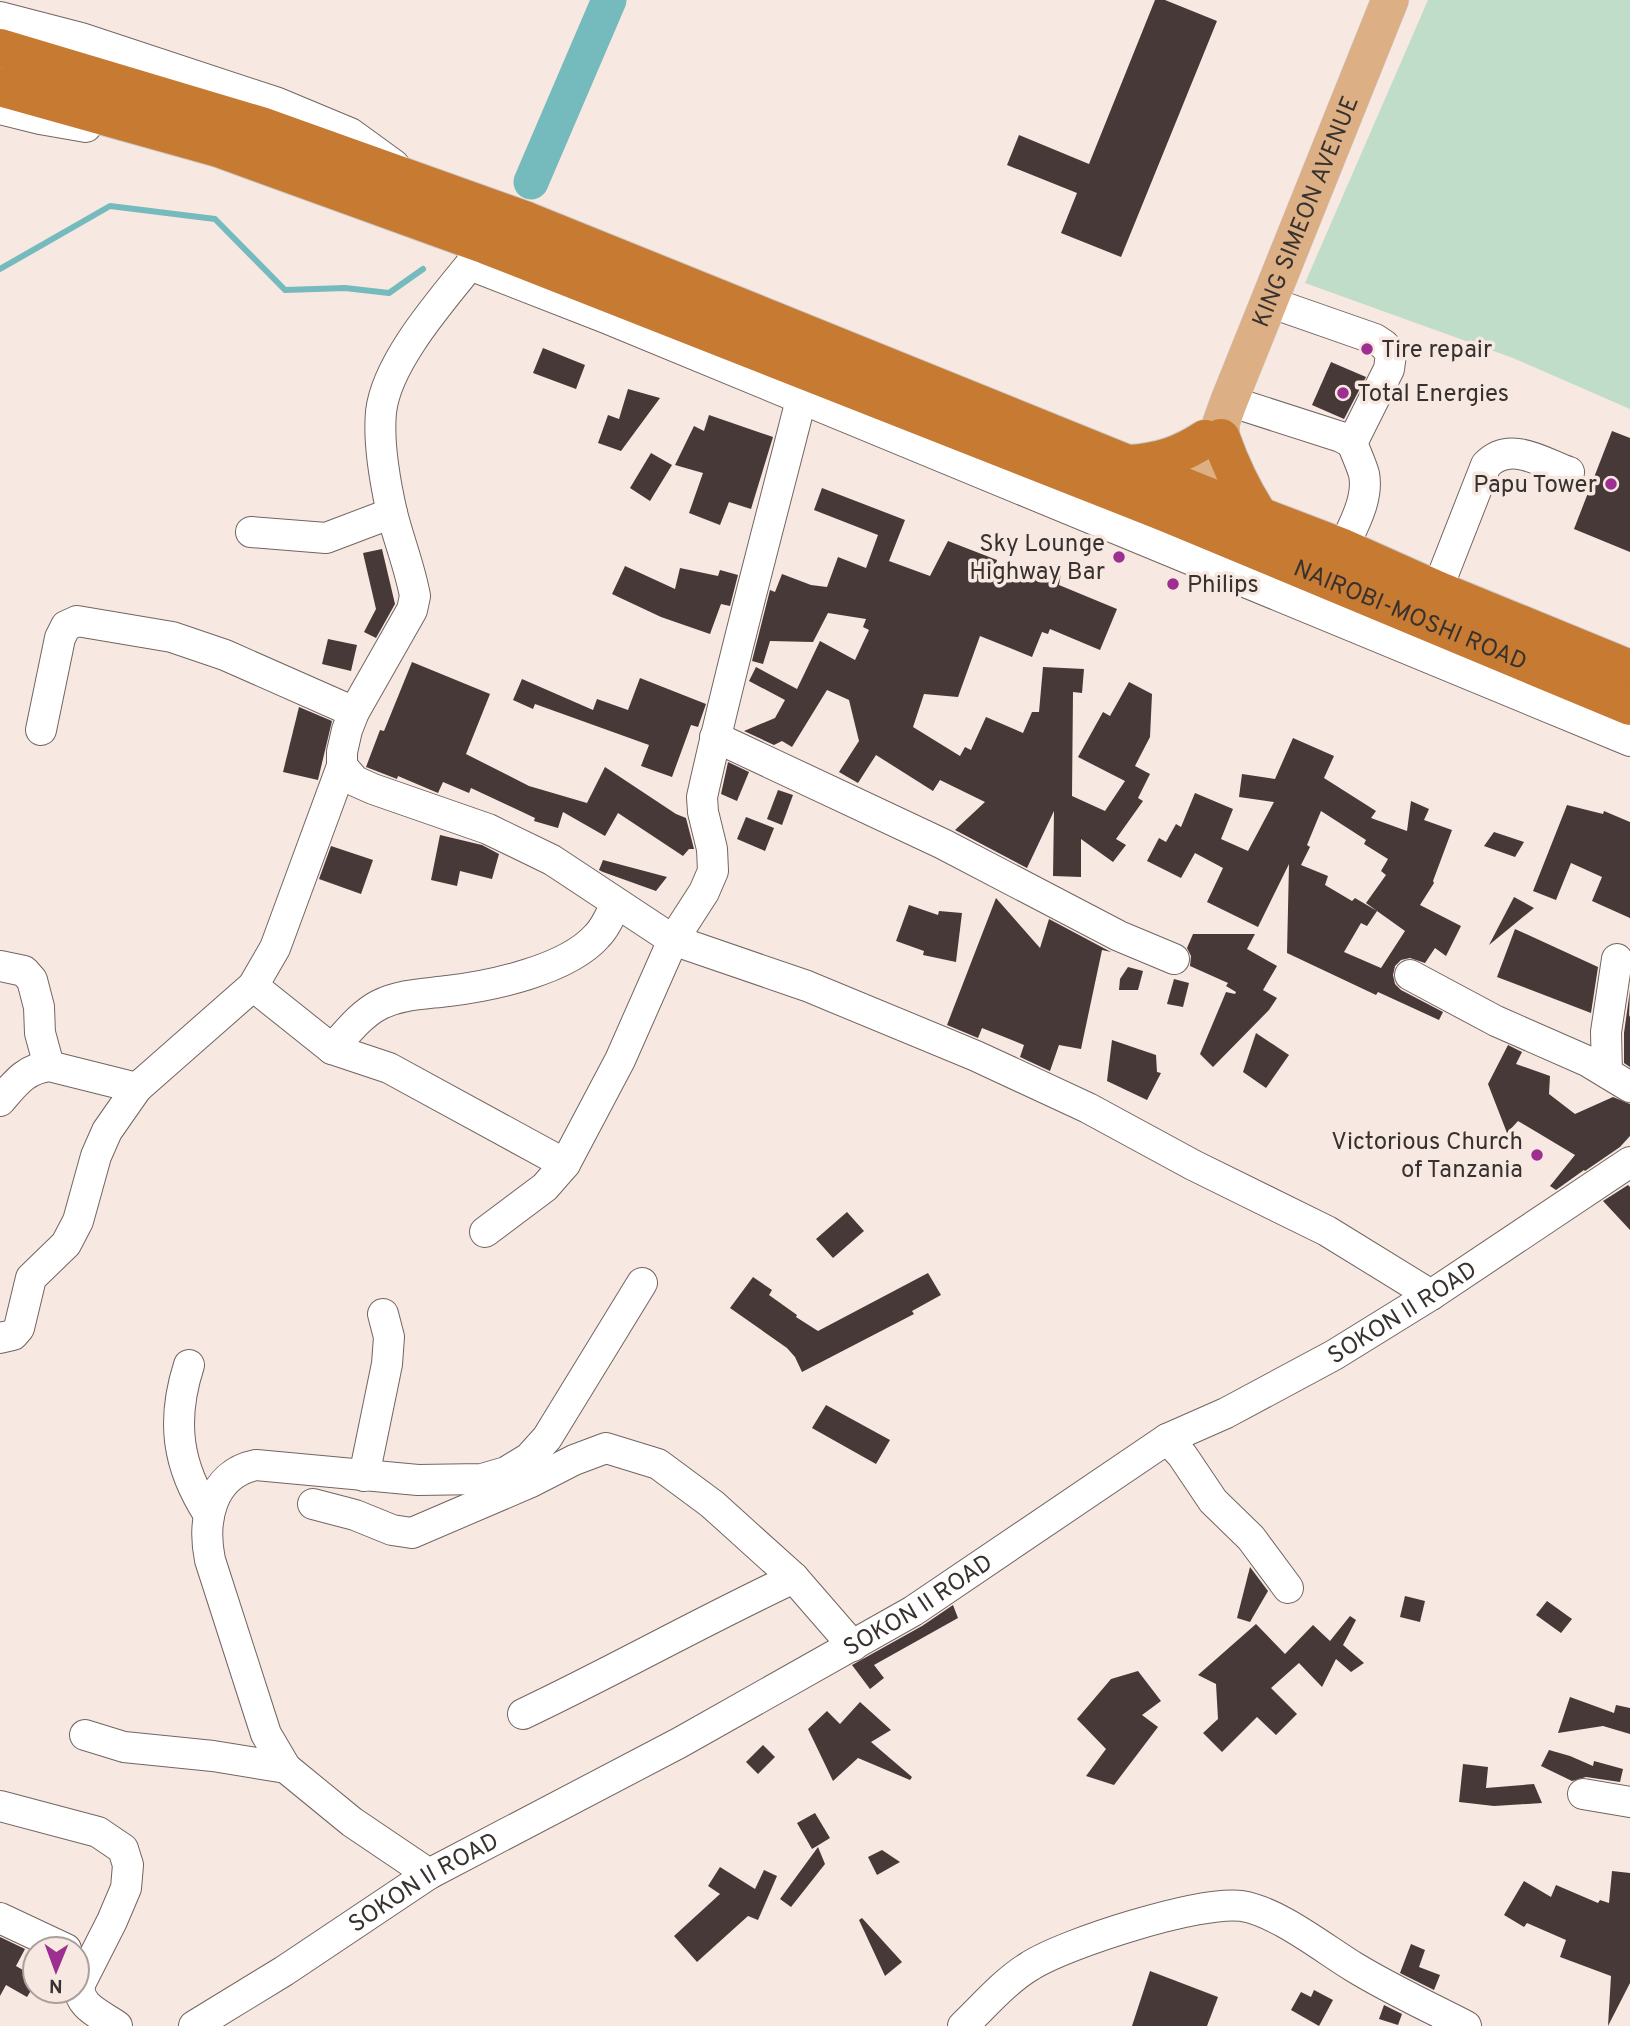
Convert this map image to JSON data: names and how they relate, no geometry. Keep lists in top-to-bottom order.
{
  "streets": {
    "highway": ["NAIROBI-MOSHI ROAD"],
    "main road": ["KING SIMEON AVENUE"],
    "street": ["SOKON II ROAD"]
  },
  "crossings": [
    ["KING SIMEON AVENUE", "NAIROBI-MOSHI ROAD"]
  ],
  "places": [
    "Tire repair",
    "Total Energies",
    "Papu Tower",
    "Sky Lounge Highway Bar",
    "Philips",
    "Victorious Church of Tanzania"
  ],
  "north": "bottom"
}
